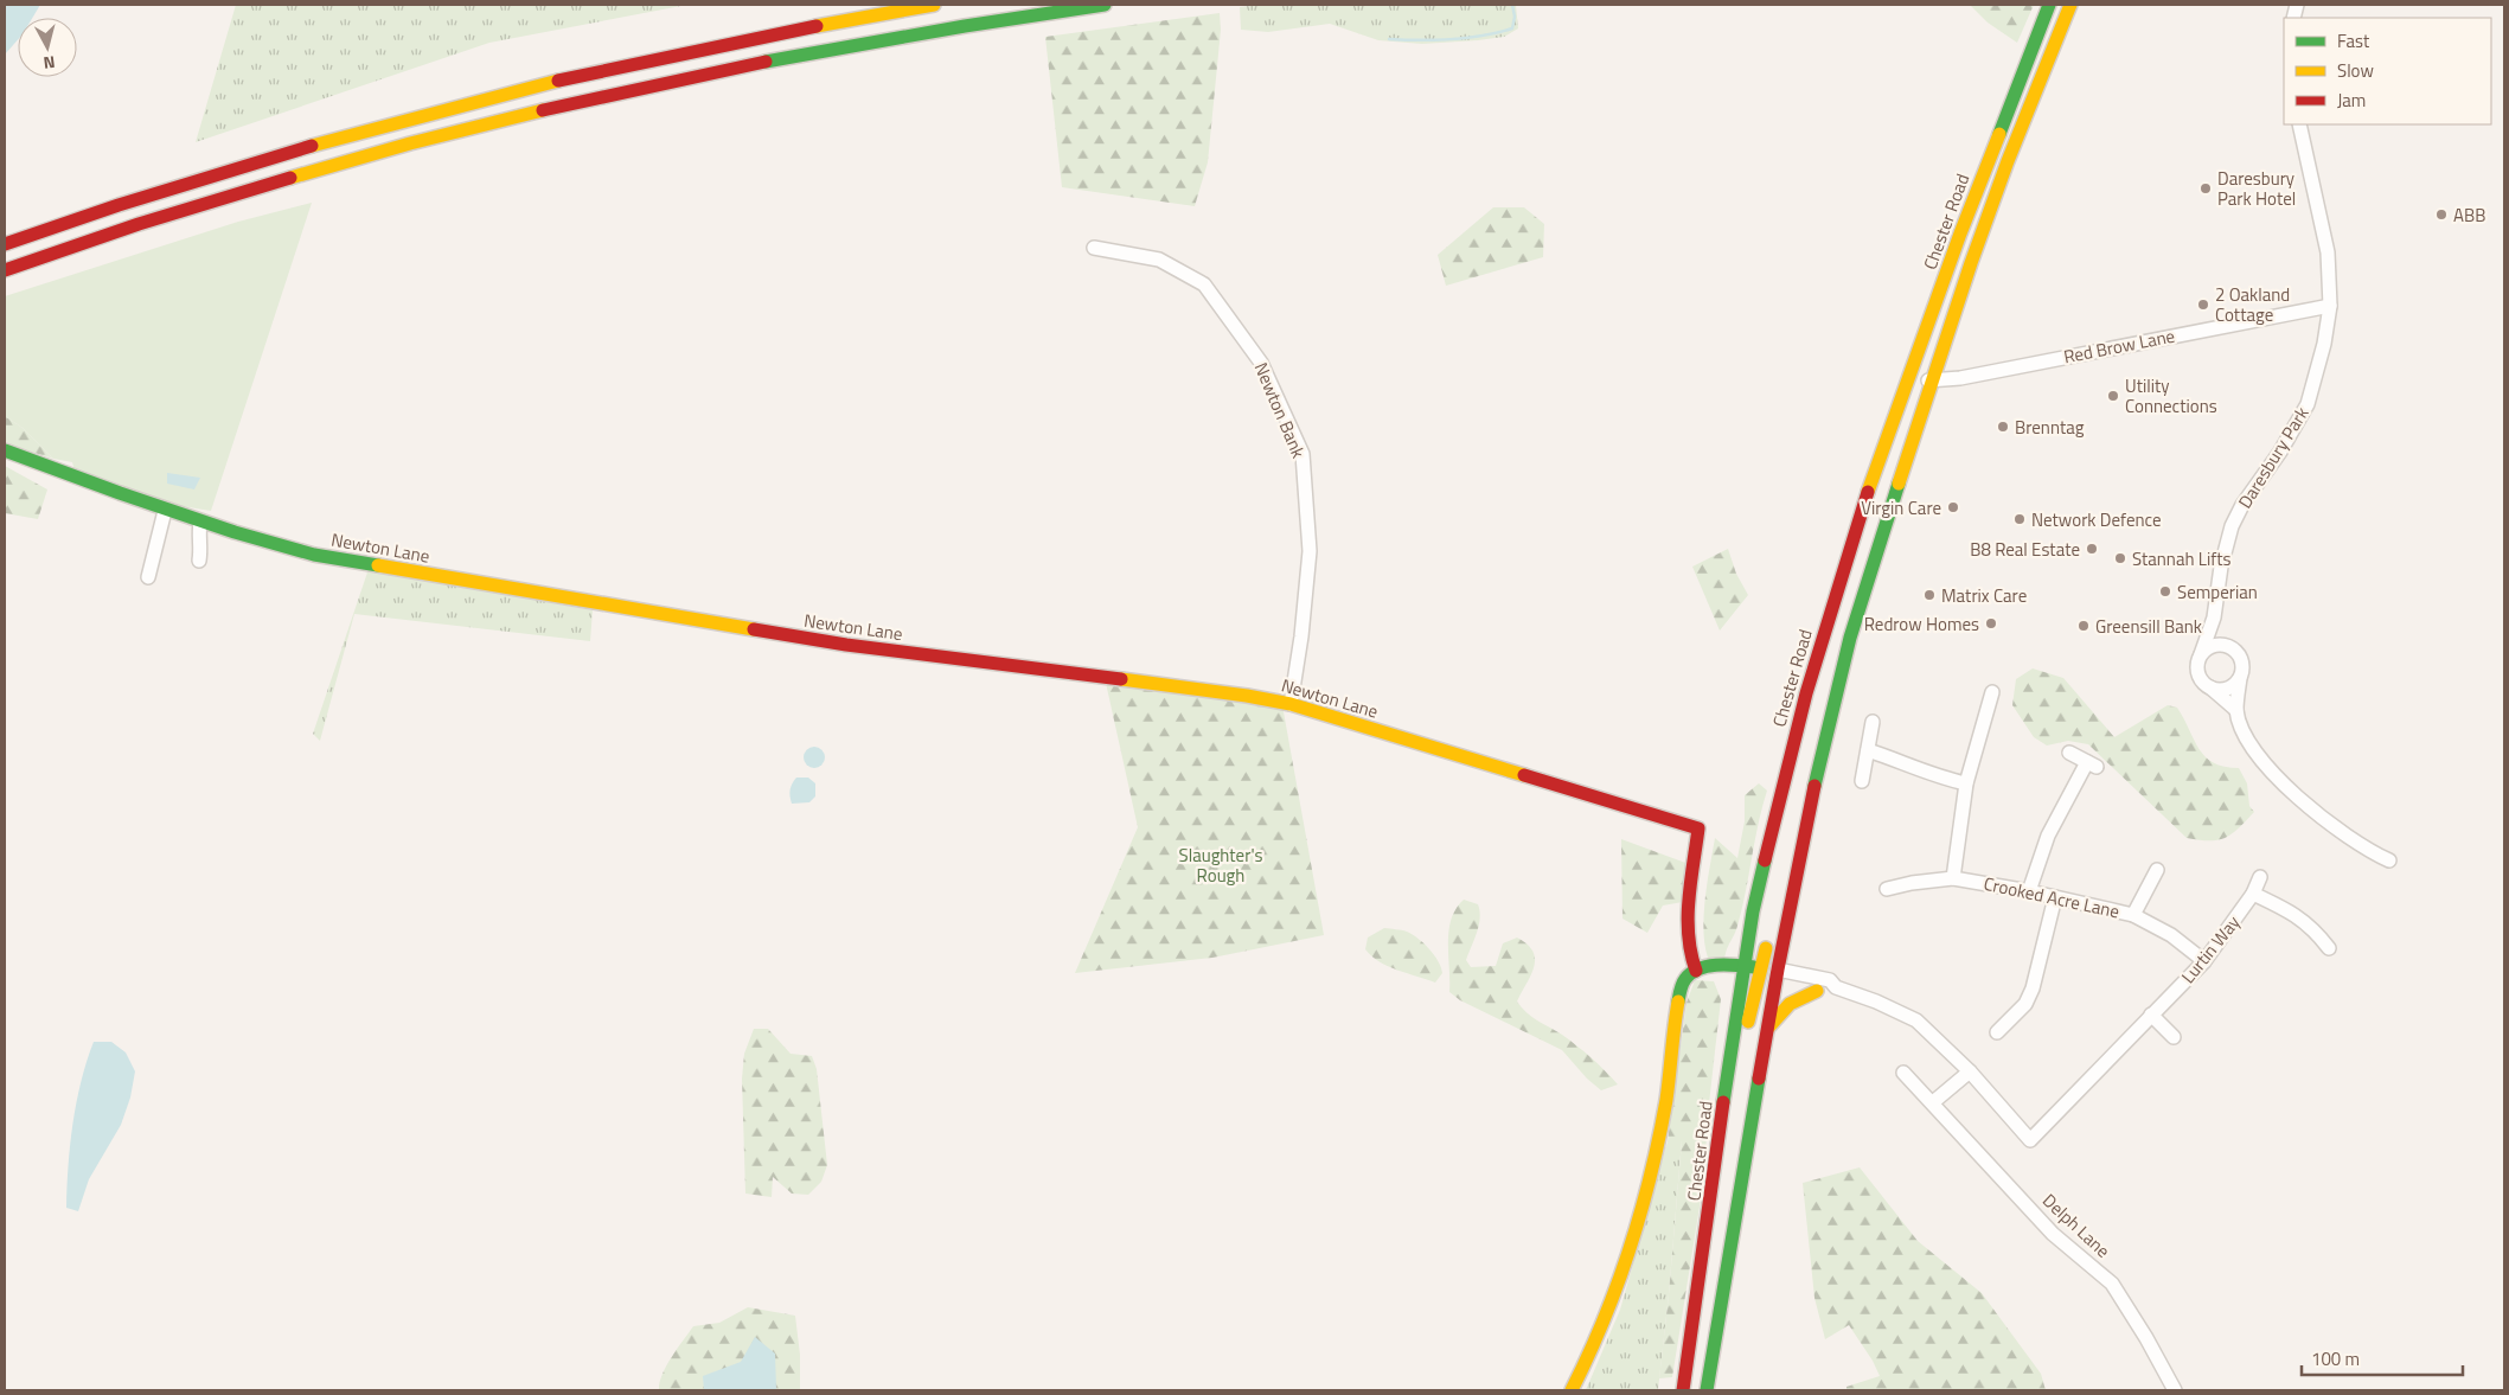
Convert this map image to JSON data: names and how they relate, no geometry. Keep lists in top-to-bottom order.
{
  "streets": {
    "main road": ["Chester Road", "Newton Lane"],
    "street": [
      "Red Brow Lane",
      "Newton Bank",
      "Daresbury Park",
      "Crooked Acre Lane",
      "Lurtin Way",
      "Delph Lane"
    ]
  },
  "crossings": [
    ["Chester Road", "Red Brow Lane"],
    ["Red Brow Lane", "Daresbury Park"],
    ["Newton Bank", "Newton Lane"],
    ["Crooked Acre Lane", "Lurtin Way"]
  ],
  "parks": ["Slaughter's Rough"],
  "places": [
    "Daresbury Park Hotel",
    "ABB",
    "2 Oakland Cottage",
    "Utility Connections",
    "Brenntag",
    "Virgin Care",
    "Network Defence",
    "B8 Real Estate",
    "Stannah Lifts",
    "Semperian",
    "Matrix Care",
    "Redrow Homes",
    "Greensill Bank"
  ],
  "legend": ["Fast", "Slow", "Jam"],
  "scale_bar": "100 m",
  "north": "bottom"
}
